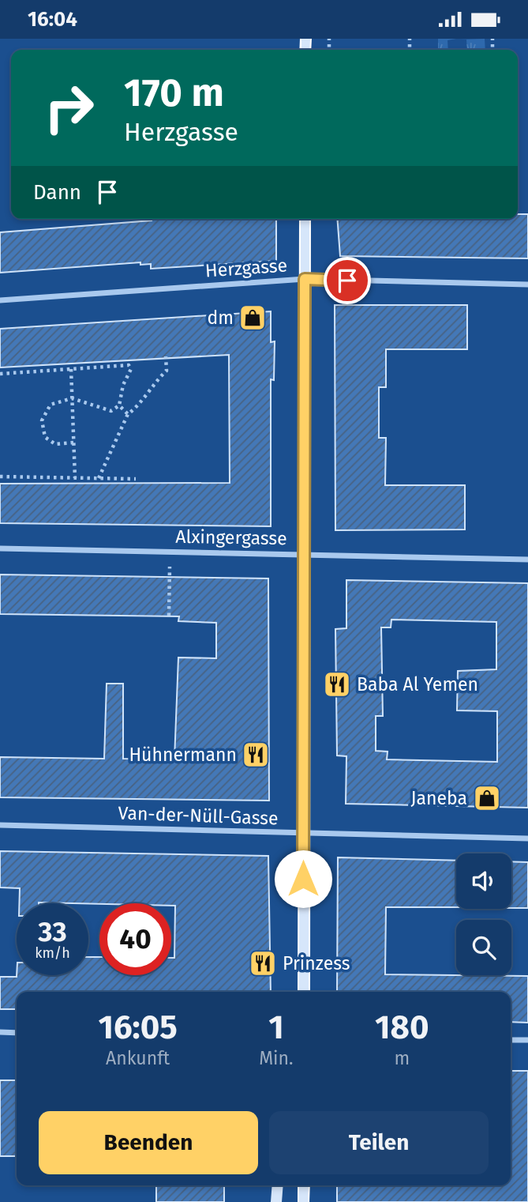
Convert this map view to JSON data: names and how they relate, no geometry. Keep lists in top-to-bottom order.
{
  "streets": {
    "street": ["Herzgasse", "Alxingergasse", "Van-der-Nüll-Gasse"]
  },
  "places": {
    "shop": ["dm", "Janeba"],
    "restaurant": ["Baba Al Yemen", "Hühnermann", "Prinzess"]
  },
  "page": {
    "status": "16:04",
    "turn": ["170 m", "Herzgasse"],
    "then": "Dann",
    "speed": "33 km/h",
    "limit": "40",
    "eta": [
      "16:05",
      "Ankunft",
      "1",
      "Min.",
      "180",
      "m"
    ],
    "buttons": ["Beenden", "Teilen"]
  }
}
